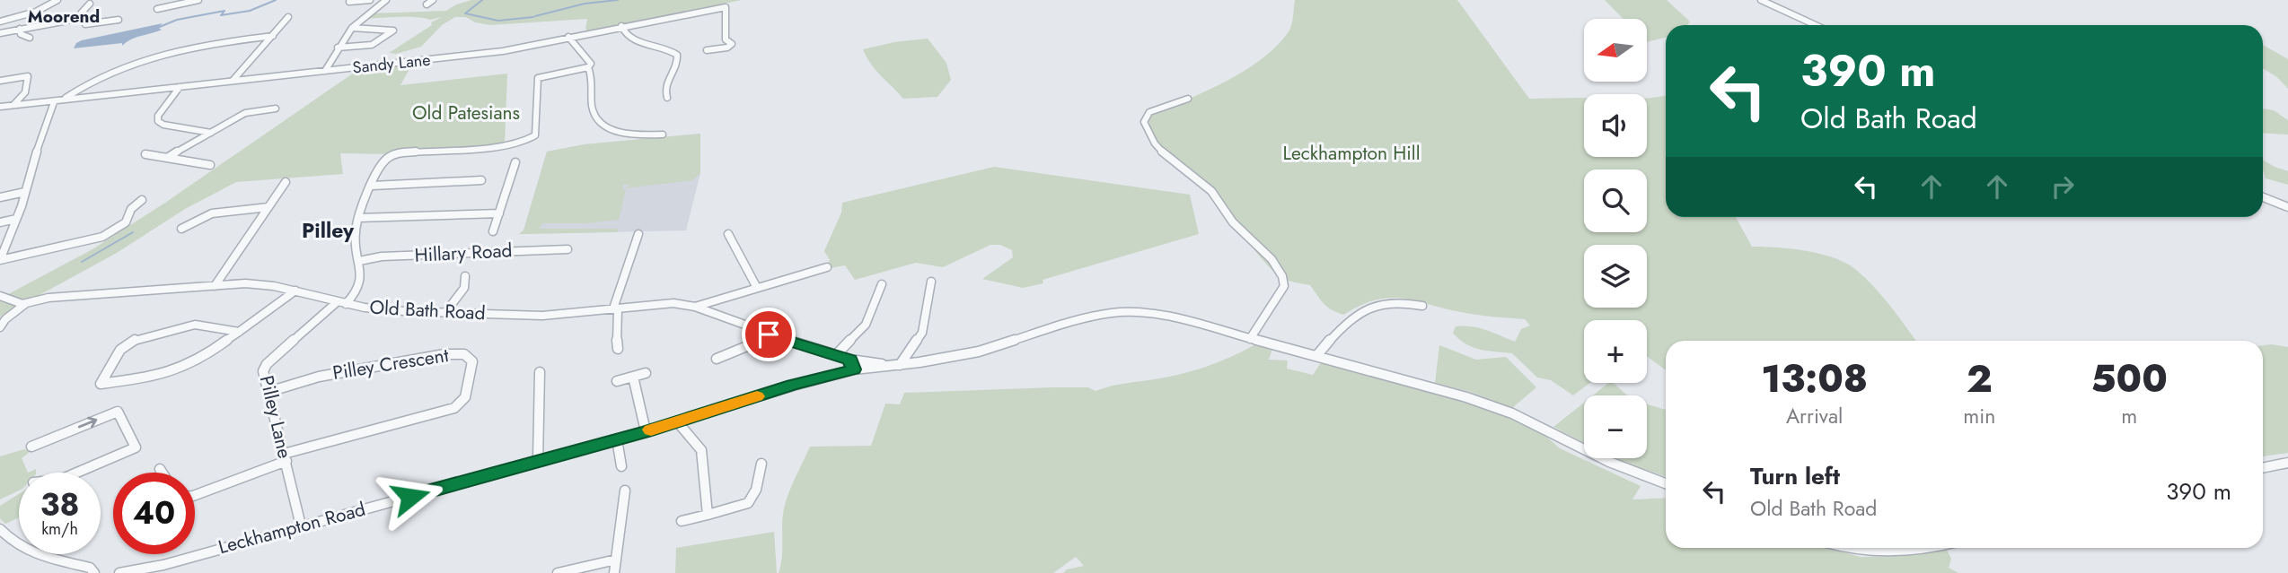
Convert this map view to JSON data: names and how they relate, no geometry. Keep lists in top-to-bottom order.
{
  "streets": {
    "street": [
      "Sandy Lane",
      "Hillary Road",
      "Old Bath Road",
      "Pilley Crescent",
      "Pilley Lane",
      "Leckhampton Road"
    ]
  },
  "crossings": [
    ["Old Bath Road", "Pilley Lane"],
    ["Old Bath Road", "Leckhampton Road"],
    ["Pilley Crescent", "Pilley Lane"],
    ["Pilley Lane", "Leckhampton Road"]
  ],
  "districts": ["Moorend", "Pilley"],
  "parks": ["Old Patesians", "Leckhampton Hill"],
  "north": "left",
  "page": {
    "map_buttons": ["+", "−"],
    "turn": ["390 m", "Old Bath Road"],
    "eta": [
      "13:08",
      "Arrival",
      "2",
      "min",
      "500",
      "m"
    ],
    "list": [
      {
        "name": "Turn left",
        "note": "Old Bath Road",
        "value": "390 m"
      }
    ],
    "speed": "38 km/h",
    "limit": "40"
  }
}
